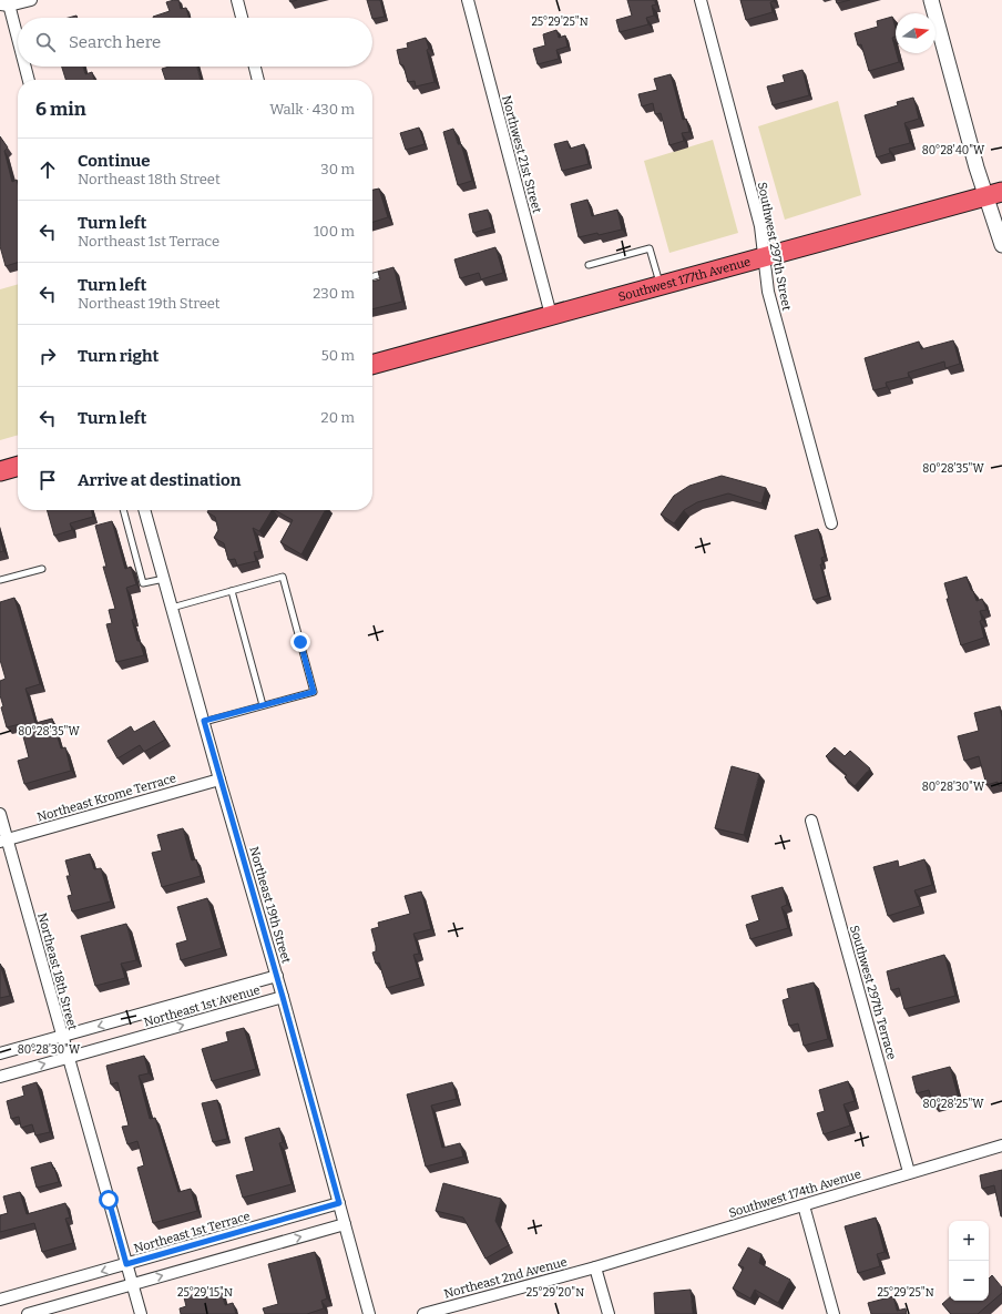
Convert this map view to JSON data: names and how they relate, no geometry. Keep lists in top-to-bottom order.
{
  "streets": {
    "highway": ["Southwest 177th Avenue"],
    "street": [
      "Northwest 21st Street",
      "Southwest 297th Street",
      "Northeast Krome Terrace",
      "Northeast 19th Street",
      "Northeast 18th Street",
      "Southwest 297th Terrace",
      "Northeast 1st Avenue",
      "Southwest 174th Avenue",
      "Northeast 1st Terrace",
      "Northeast 2nd Avenue"
    ]
  },
  "crossings": [
    ["Northwest 21st Street", "Southwest 177th Avenue"],
    ["Southwest 297th Street", "Southwest 177th Avenue"],
    ["Northeast Krome Terrace", "Northeast 19th Street"],
    ["Northeast Krome Terrace", "Northeast 18th Street"],
    ["Northeast 19th Street", "Northeast 1st Avenue"],
    ["Northeast 19th Street", "Northeast 1st Terrace"],
    ["Northeast 18th Street", "Northeast 1st Avenue"],
    ["Northeast 18th Street", "Northeast 1st Terrace"],
    ["Southwest 297th Terrace", "Southwest 174th Avenue"],
    ["Southwest 174th Avenue", "Northeast 2nd Avenue"]
  ],
  "north": "right",
  "page": {
    "search": "Search here",
    "heading": ["6 min", "Walk · 430 m"],
    "list": [
      ["Continue", "Northeast 18th Street", "30 m"],
      ["Turn left", "Northeast 1st Terrace", "100 m"],
      ["Turn left", "Northeast 19th Street", "230 m"],
      ["Turn right", "50 m"],
      ["Turn left", "20 m"],
      "Arrive at destination"
    ],
    "map_buttons": ["+", "−"]
  },
  "coordinates": [
    "25°29'25\"N",
    "80°28'40\"W",
    "80°28'35\"W",
    "80°28'30\"W",
    "80°28'25\"W",
    "25°29'15\"N",
    "25°29'20\"N"
  ]
}
